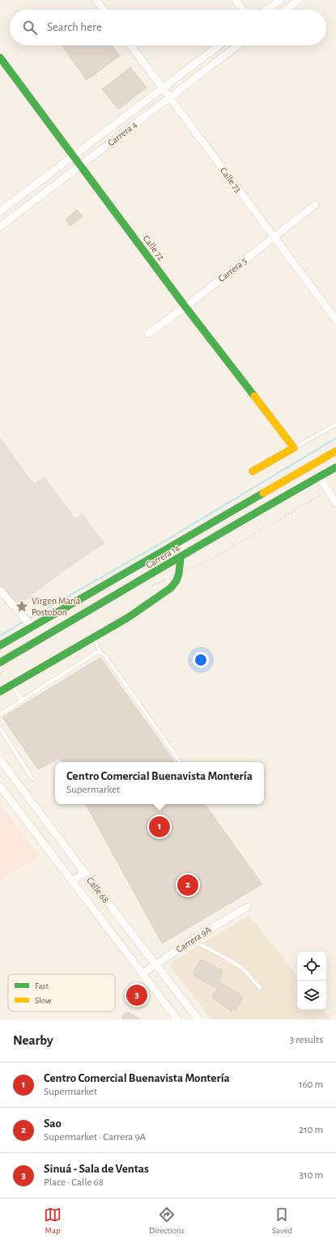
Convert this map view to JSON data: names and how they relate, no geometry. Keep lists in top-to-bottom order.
{
  "streets": {
    "main road": ["Calle 72", "Carrera 14"],
    "street": [
      "Carrera 4",
      "Calle 73",
      "Carrera 5",
      "Calle 68",
      "Carrera 9A"
    ]
  },
  "crossings": [
    ["Carrera 4", "Calle 73"],
    ["Carrera 4", "Calle 72"],
    ["Calle 73", "Carrera 5"],
    ["Calle 72", "Carrera 5"],
    ["Calle 68", "Carrera 9A"]
  ],
  "places": {
    "place": ["Virgen María Postobon"]
  },
  "legend": ["Fast", "Slow"],
  "page": {
    "search": "Search here",
    "popup": ["Centro Comercial Buenavista Montería", "Supermarket"],
    "pins": ["1", "2", "3"],
    "heading": ["Nearby", "3 results"],
    "list": [
      {
        "mark": "1",
        "name": "Centro Comercial Buenavista Montería",
        "note": "Supermarket",
        "value": "160 m"
      },
      {
        "mark": "2",
        "name": "Sao",
        "note": "Supermarket · Carrera 9A",
        "value": "210 m"
      },
      {
        "mark": "3",
        "name": "Sinuá - Sala de Ventas",
        "note": "Place · Calle 68",
        "value": "310 m"
      }
    ],
    "nav": ["Map", "Directions", "Saved"]
  }
}
